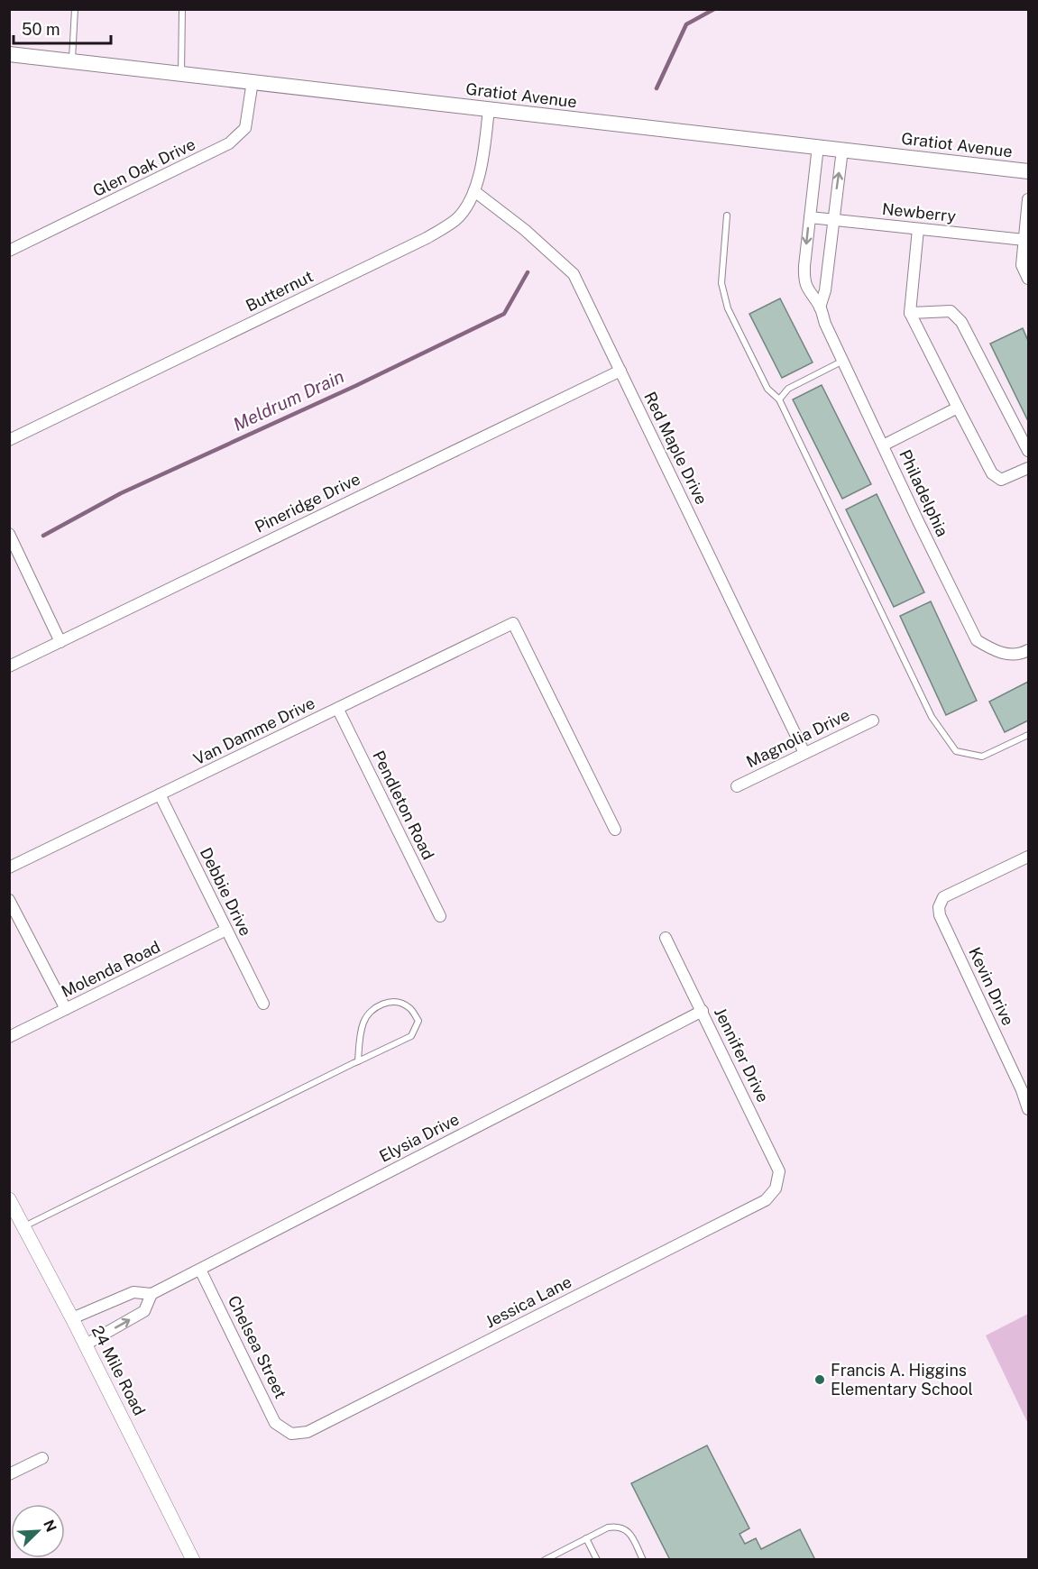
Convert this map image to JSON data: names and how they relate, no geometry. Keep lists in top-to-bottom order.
{
  "streets": {
    "main road": ["Gratiot Avenue"],
    "street": [
      "Glen Oak Drive",
      "Newberry",
      "Butternut",
      "Red Maple Drive",
      "Philadelphia",
      "Pineridge Drive",
      "Van Damme Drive",
      "Magnolia Drive",
      "Pendleton Road",
      "Debbie Drive",
      "Molenda Road",
      "Kevin Drive",
      "Jennifer Drive",
      "Elysia Drive",
      "Jessica Lane",
      "Chelsea Street",
      "24 Mile Road"
    ]
  },
  "crossings": [
    ["Gratiot Avenue", "Glen Oak Drive"],
    ["Gratiot Avenue", "Butternut"],
    ["Gratiot Avenue", "Philadelphia"],
    ["Newberry", "Philadelphia"],
    ["Butternut", "Red Maple Drive"],
    ["Red Maple Drive", "Pineridge Drive"],
    ["Red Maple Drive", "Magnolia Drive"],
    ["Van Damme Drive", "Pendleton Road"],
    ["Van Damme Drive", "Debbie Drive"],
    ["Debbie Drive", "Molenda Road"],
    ["Jennifer Drive", "Elysia Drive"],
    ["Jennifer Drive", "Jessica Lane"],
    ["Elysia Drive", "Chelsea Street"],
    ["Elysia Drive", "24 Mile Road"],
    ["Jessica Lane", "Chelsea Street"]
  ],
  "water": ["Meldrum Drain"],
  "places": ["Francis A. Higgins Elementary School"],
  "scale_bar": "50 m",
  "north": "top right"
}
